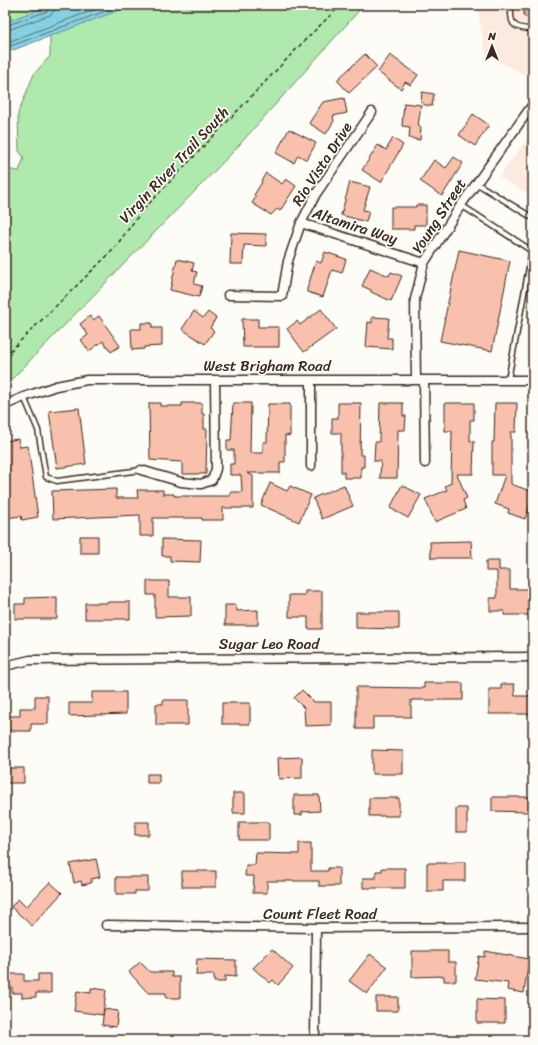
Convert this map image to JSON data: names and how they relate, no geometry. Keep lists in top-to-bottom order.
{
  "streets": {
    "street": [
      "Rio Vista Drive",
      "Young Street",
      "Altamira Way",
      "West Brigham Road",
      "Sugar Leo Road",
      "Count Fleet Road"
    ],
    "path": ["Virgin River Trail South"]
  },
  "crossings": [
    ["Rio Vista Drive", "Altamira Way"],
    ["Young Street", "Altamira Way"],
    ["Young Street", "West Brigham Road"]
  ],
  "north": "top"
}
